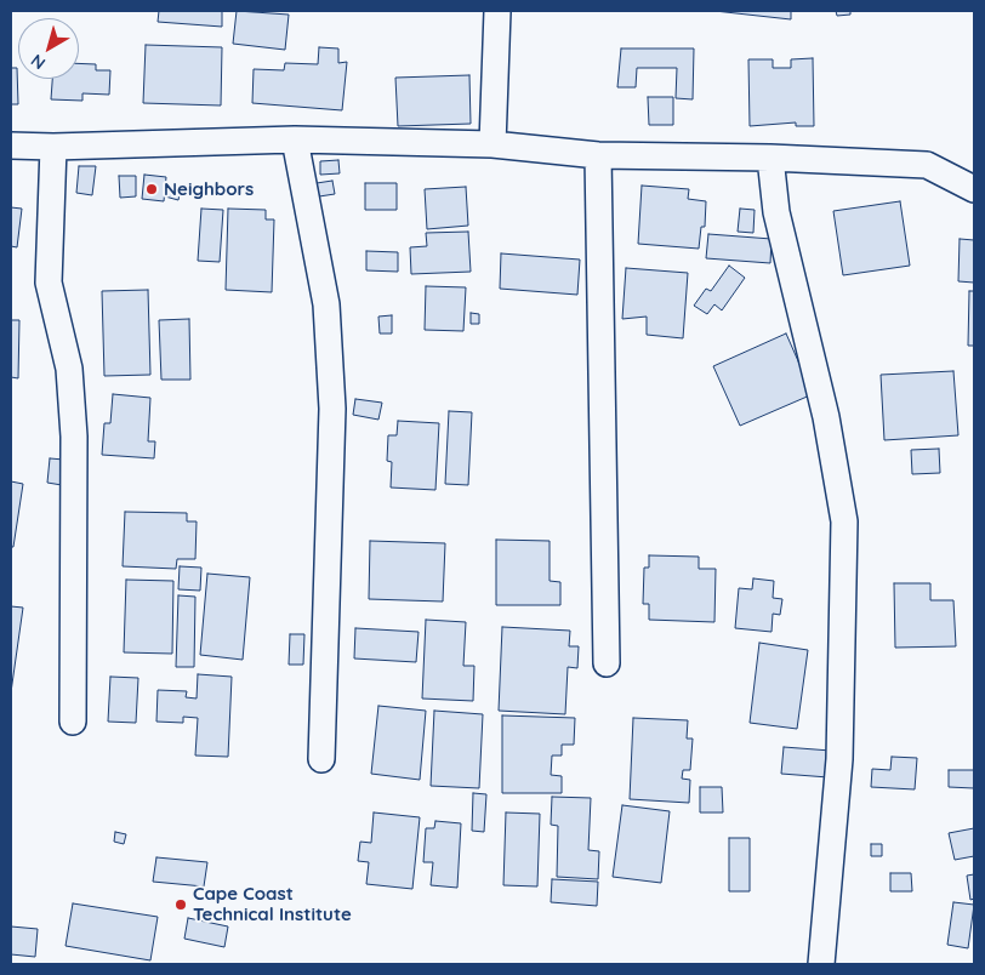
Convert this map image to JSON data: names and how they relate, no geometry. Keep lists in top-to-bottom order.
{
  "places": ["Neighbors", "Cape Coast Technical Institute"],
  "north": "bottom left"
}
